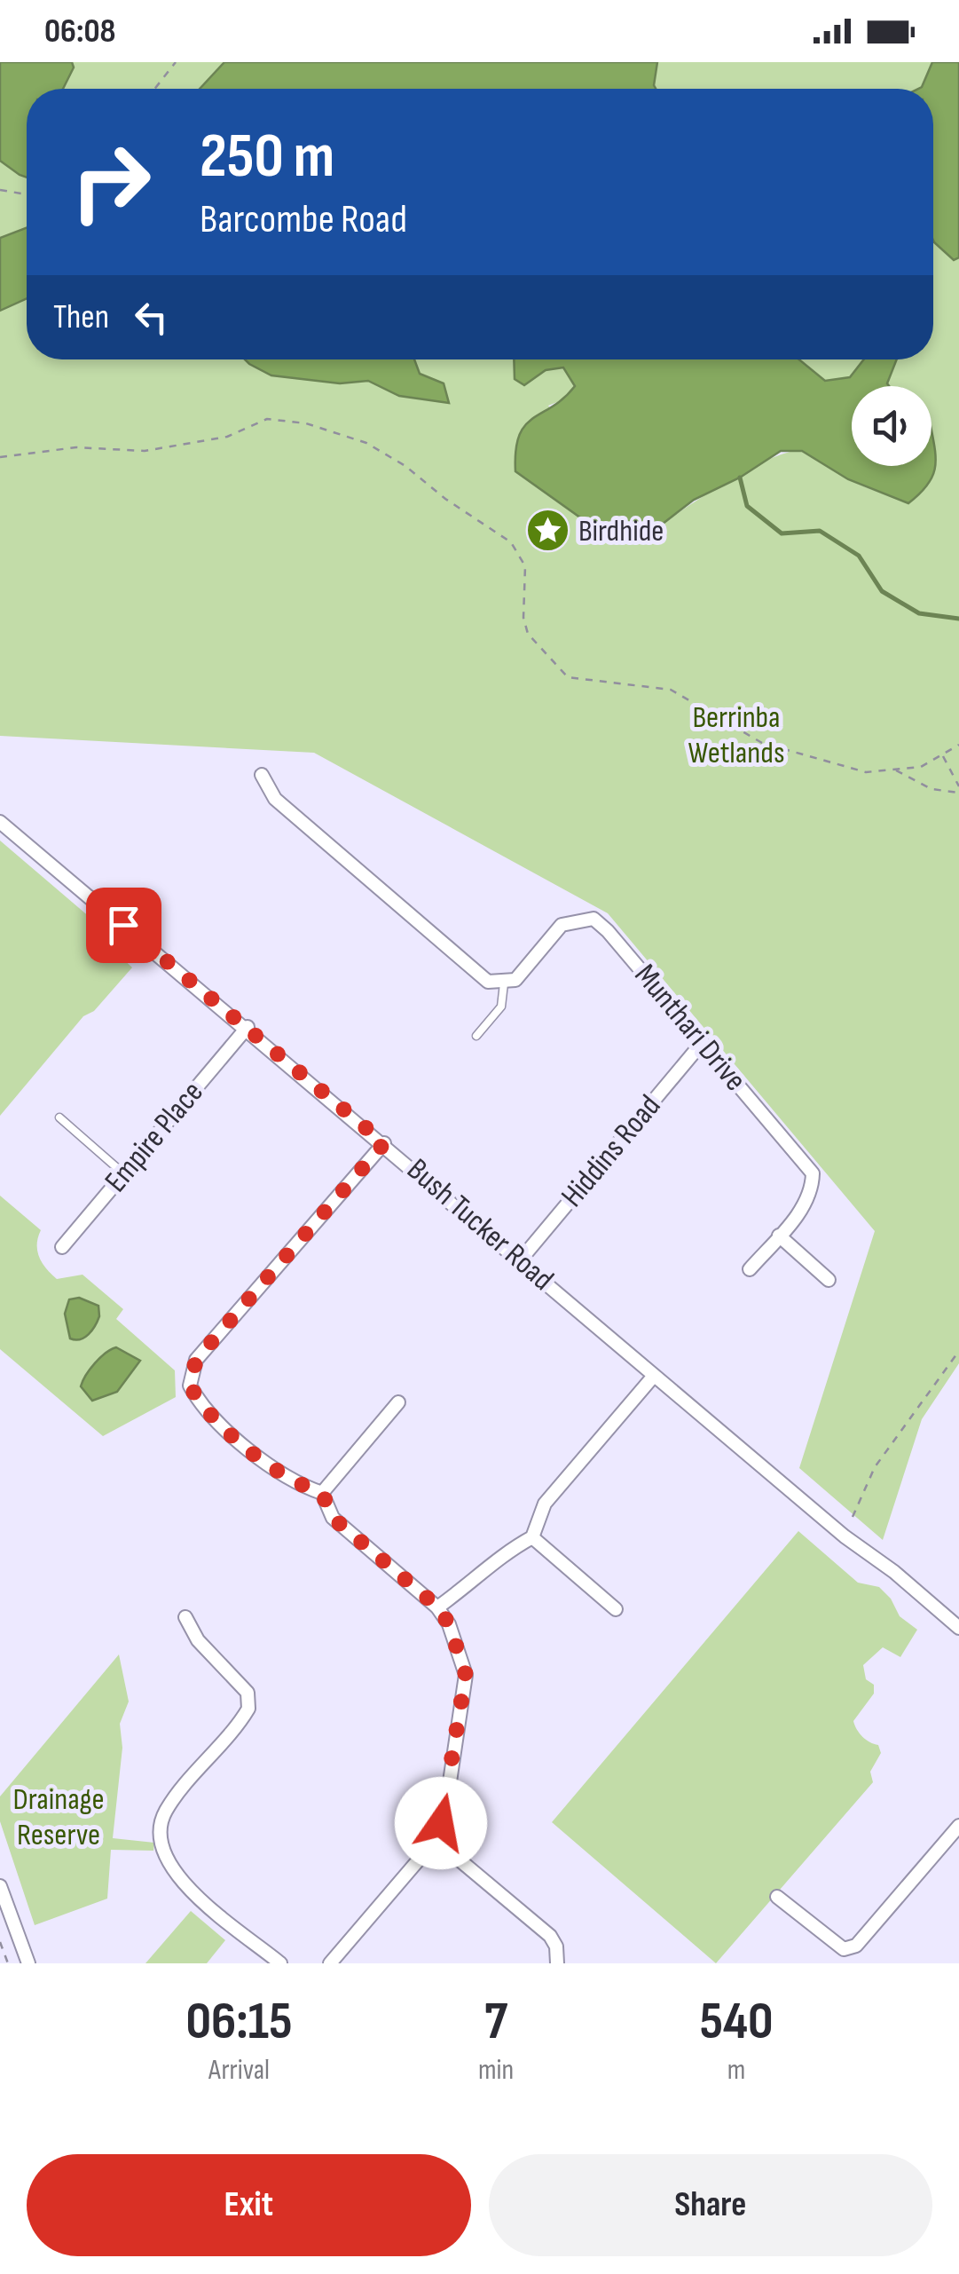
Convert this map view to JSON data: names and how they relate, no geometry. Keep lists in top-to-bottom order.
{
  "streets": {
    "street": [
      "Munthari Drive",
      "Empire Place",
      "Hiddins Road",
      "Bush Tucker Road"
    ]
  },
  "crossings": [
    ["Munthari Drive", "Hiddins Road"],
    ["Empire Place", "Bush Tucker Road"],
    ["Hiddins Road", "Bush Tucker Road"]
  ],
  "parks": ["Berrinba Wetlands", "Drainage Reserve"],
  "places": {
    "place": ["Birdhide"]
  },
  "page": {
    "status": "06:08",
    "turn": ["250 m", "Barcombe Road"],
    "then": "Then",
    "eta": [
      "06:15",
      "Arrival",
      "7",
      "min",
      "540",
      "m"
    ],
    "buttons": ["Exit", "Share"]
  }
}
